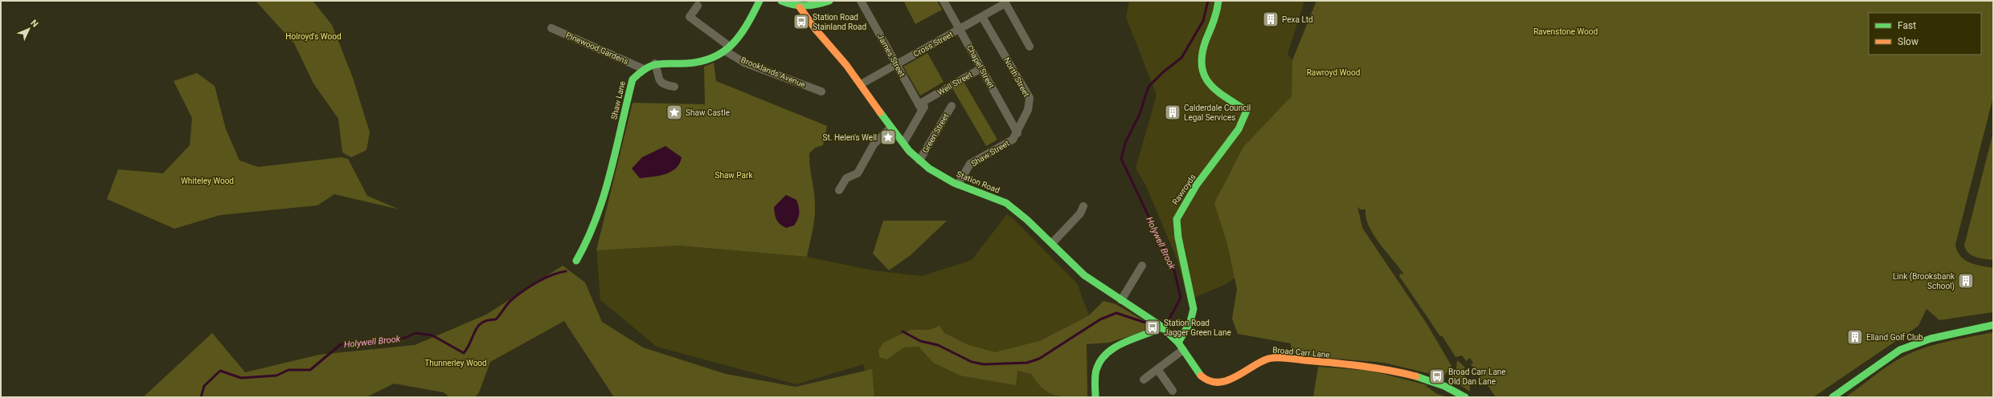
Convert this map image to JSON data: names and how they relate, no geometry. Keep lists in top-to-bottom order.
{
  "streets": {
    "street": [
      "Cross Street",
      "Pinewood Gardens",
      "James Street",
      "Chapel Street",
      "Brooklands Avenue",
      "North Street",
      "Well Street",
      "Shaw Lane",
      "Green Street",
      "Shaw Street",
      "Station Road",
      "Rawroyds",
      "Broad Carr Lane"
    ]
  },
  "crossings": [
    ["Cross Street", "James Street"],
    ["Cross Street", "Chapel Street"],
    ["Cross Street", "North Street"],
    ["Cross Street", "Station Road"],
    ["Pinewood Gardens", "Shaw Lane"],
    ["James Street", "Well Street"],
    ["Chapel Street", "North Street"],
    ["Chapel Street", "Well Street"],
    ["Chapel Street", "Shaw Street"],
    ["Brooklands Avenue", "Shaw Lane"],
    ["North Street", "Shaw Street"],
    ["Well Street", "Station Road"],
    ["Green Street", "Station Road"],
    ["Shaw Street", "Station Road"],
    ["Station Road", "Broad Carr Lane"],
    ["Rawroyds", "Broad Carr Lane"]
  ],
  "water": ["Holywell Brook"],
  "parks": [
    "Ravenstone Wood",
    "Holroyd's Wood",
    "Rawroyd Wood",
    "Shaw Park",
    "Whiteley Wood",
    "Thunnerley Wood"
  ],
  "places": {
    "building": [
      "Pexa Ltd",
      "Calderdale Council Legal Services",
      "Link (Brooksbank School)",
      "Elland Golf Club"
    ],
    "bus stop": ["Station Road Stainland Road", "Station Road Jagger Green Lane", "Broad Carr Lane Old Dan Lane"],
    "place": ["Shaw Castle", "St. Helen's Well"]
  },
  "legend": ["Fast", "Slow"],
  "north": "top right"
}
